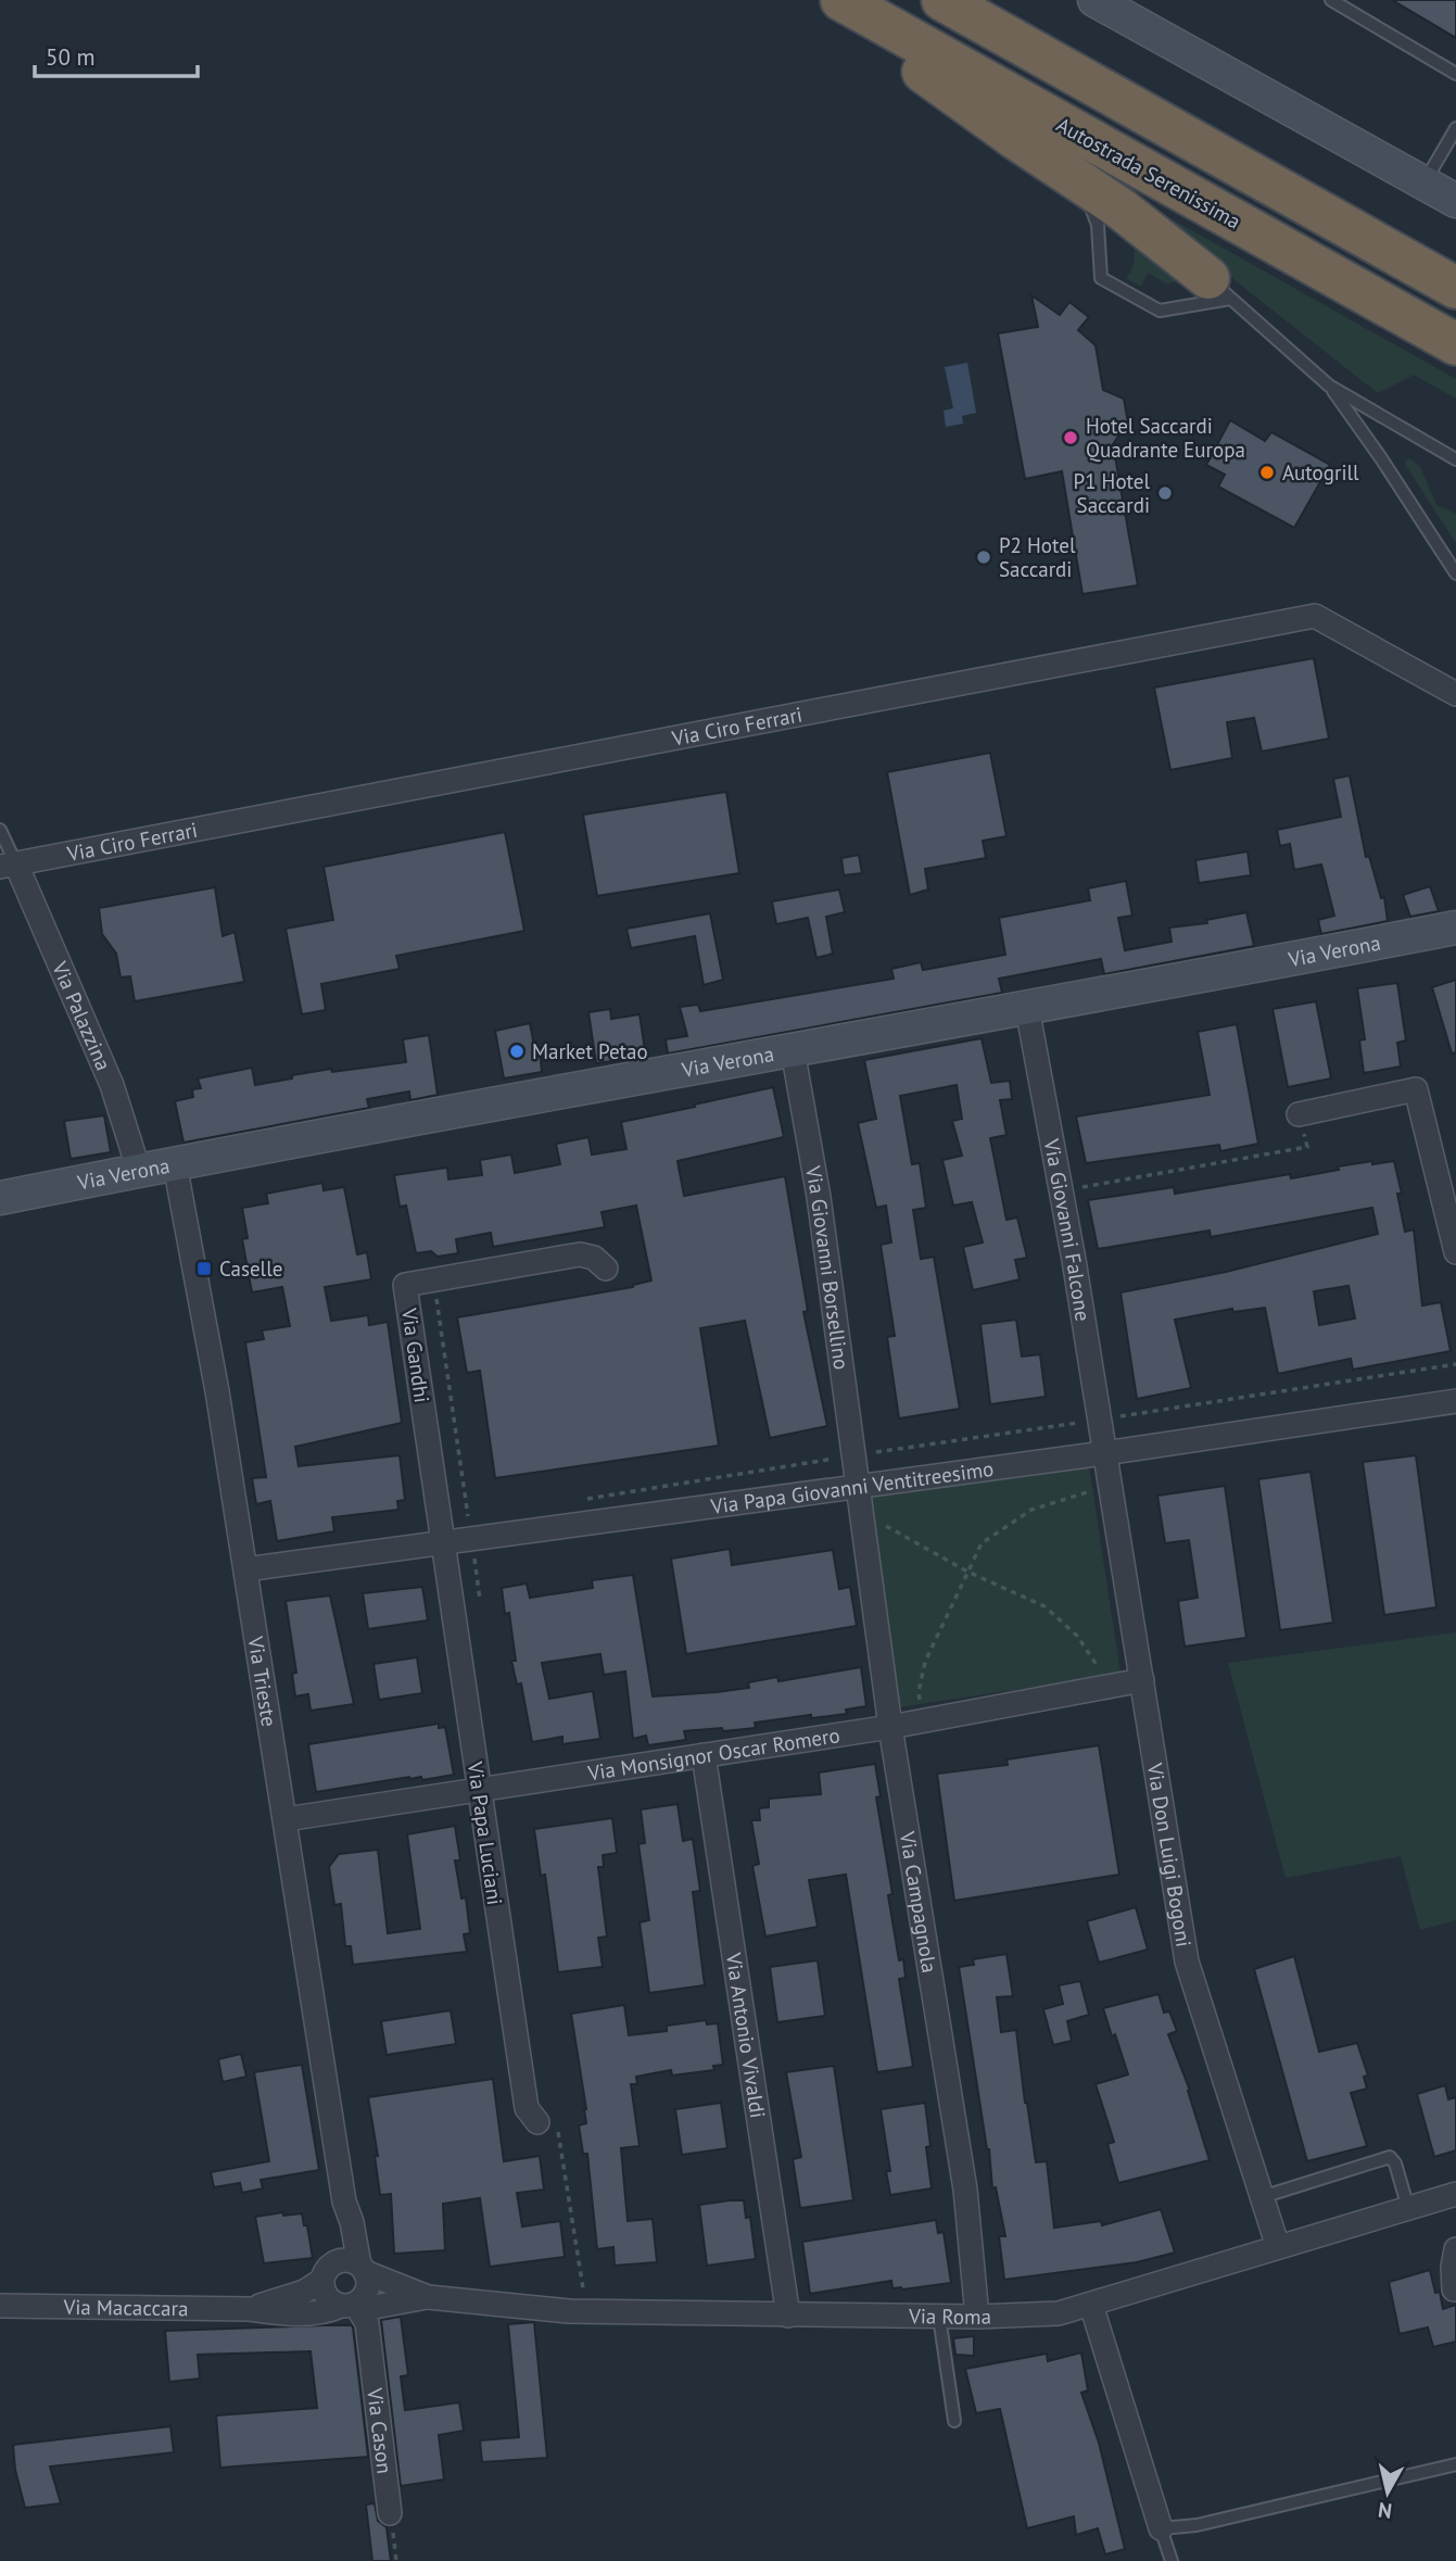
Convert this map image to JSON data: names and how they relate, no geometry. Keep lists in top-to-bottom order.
{
  "streets": {
    "highway": ["Autostrada Serenissima"],
    "street": [
      "Via Ciro Ferrari",
      "Via Verona",
      "Via Palazzina",
      "Via Giovanni Falcone",
      "Via Giovanni Borsellino",
      "Via Gandhi",
      "Via Papa Giovanni Ventitreesimo",
      "Via Trieste",
      "Via Monsignor Oscar Romero",
      "Via Papa Luciani",
      "Via Don Luigi Bogoni",
      "Via Campagnola",
      "Via Antonio Vivaldi",
      "Via Macaccara",
      "Via Roma",
      "Via Cason"
    ]
  },
  "crossings": [
    ["Via Ciro Ferrari", "Via Palazzina"],
    ["Via Verona", "Via Palazzina"],
    ["Via Verona", "Via Giovanni Falcone"],
    ["Via Verona", "Via Giovanni Borsellino"],
    ["Via Verona", "Via Trieste"],
    ["Via Giovanni Falcone", "Via Papa Giovanni Ventitreesimo"],
    ["Via Giovanni Falcone", "Via Don Luigi Bogoni"],
    ["Via Giovanni Borsellino", "Via Papa Giovanni Ventitreesimo"],
    ["Via Giovanni Borsellino", "Via Campagnola"],
    ["Via Gandhi", "Via Papa Giovanni Ventitreesimo"],
    ["Via Gandhi", "Via Papa Luciani"],
    ["Via Papa Giovanni Ventitreesimo", "Via Trieste"],
    ["Via Papa Giovanni Ventitreesimo", "Via Papa Luciani"],
    ["Via Papa Giovanni Ventitreesimo", "Via Don Luigi Bogoni"],
    ["Via Papa Giovanni Ventitreesimo", "Via Campagnola"],
    ["Via Trieste", "Via Monsignor Oscar Romero"],
    ["Via Trieste", "Via Macaccara"],
    ["Via Trieste", "Via Roma"],
    ["Via Trieste", "Via Cason"],
    ["Via Monsignor Oscar Romero", "Via Papa Luciani"],
    ["Via Monsignor Oscar Romero", "Via Don Luigi Bogoni"],
    ["Via Monsignor Oscar Romero", "Via Campagnola"],
    ["Via Monsignor Oscar Romero", "Via Antonio Vivaldi"],
    ["Via Don Luigi Bogoni", "Via Roma"],
    ["Via Campagnola", "Via Roma"],
    ["Via Antonio Vivaldi", "Via Roma"],
    ["Via Macaccara", "Via Roma"],
    ["Via Macaccara", "Via Cason"],
    ["Via Roma", "Via Cason"]
  ],
  "places": {
    "other": [
      "Hotel Saccardi Quadrante Europa",
      "Autogrill",
      "P1 Hotel Saccardi",
      "P2 Hotel Saccardi",
      "Market Petao"
    ],
    "transit": ["Caselle"]
  },
  "scale_bar": "50 m",
  "north": "bottom"
}
